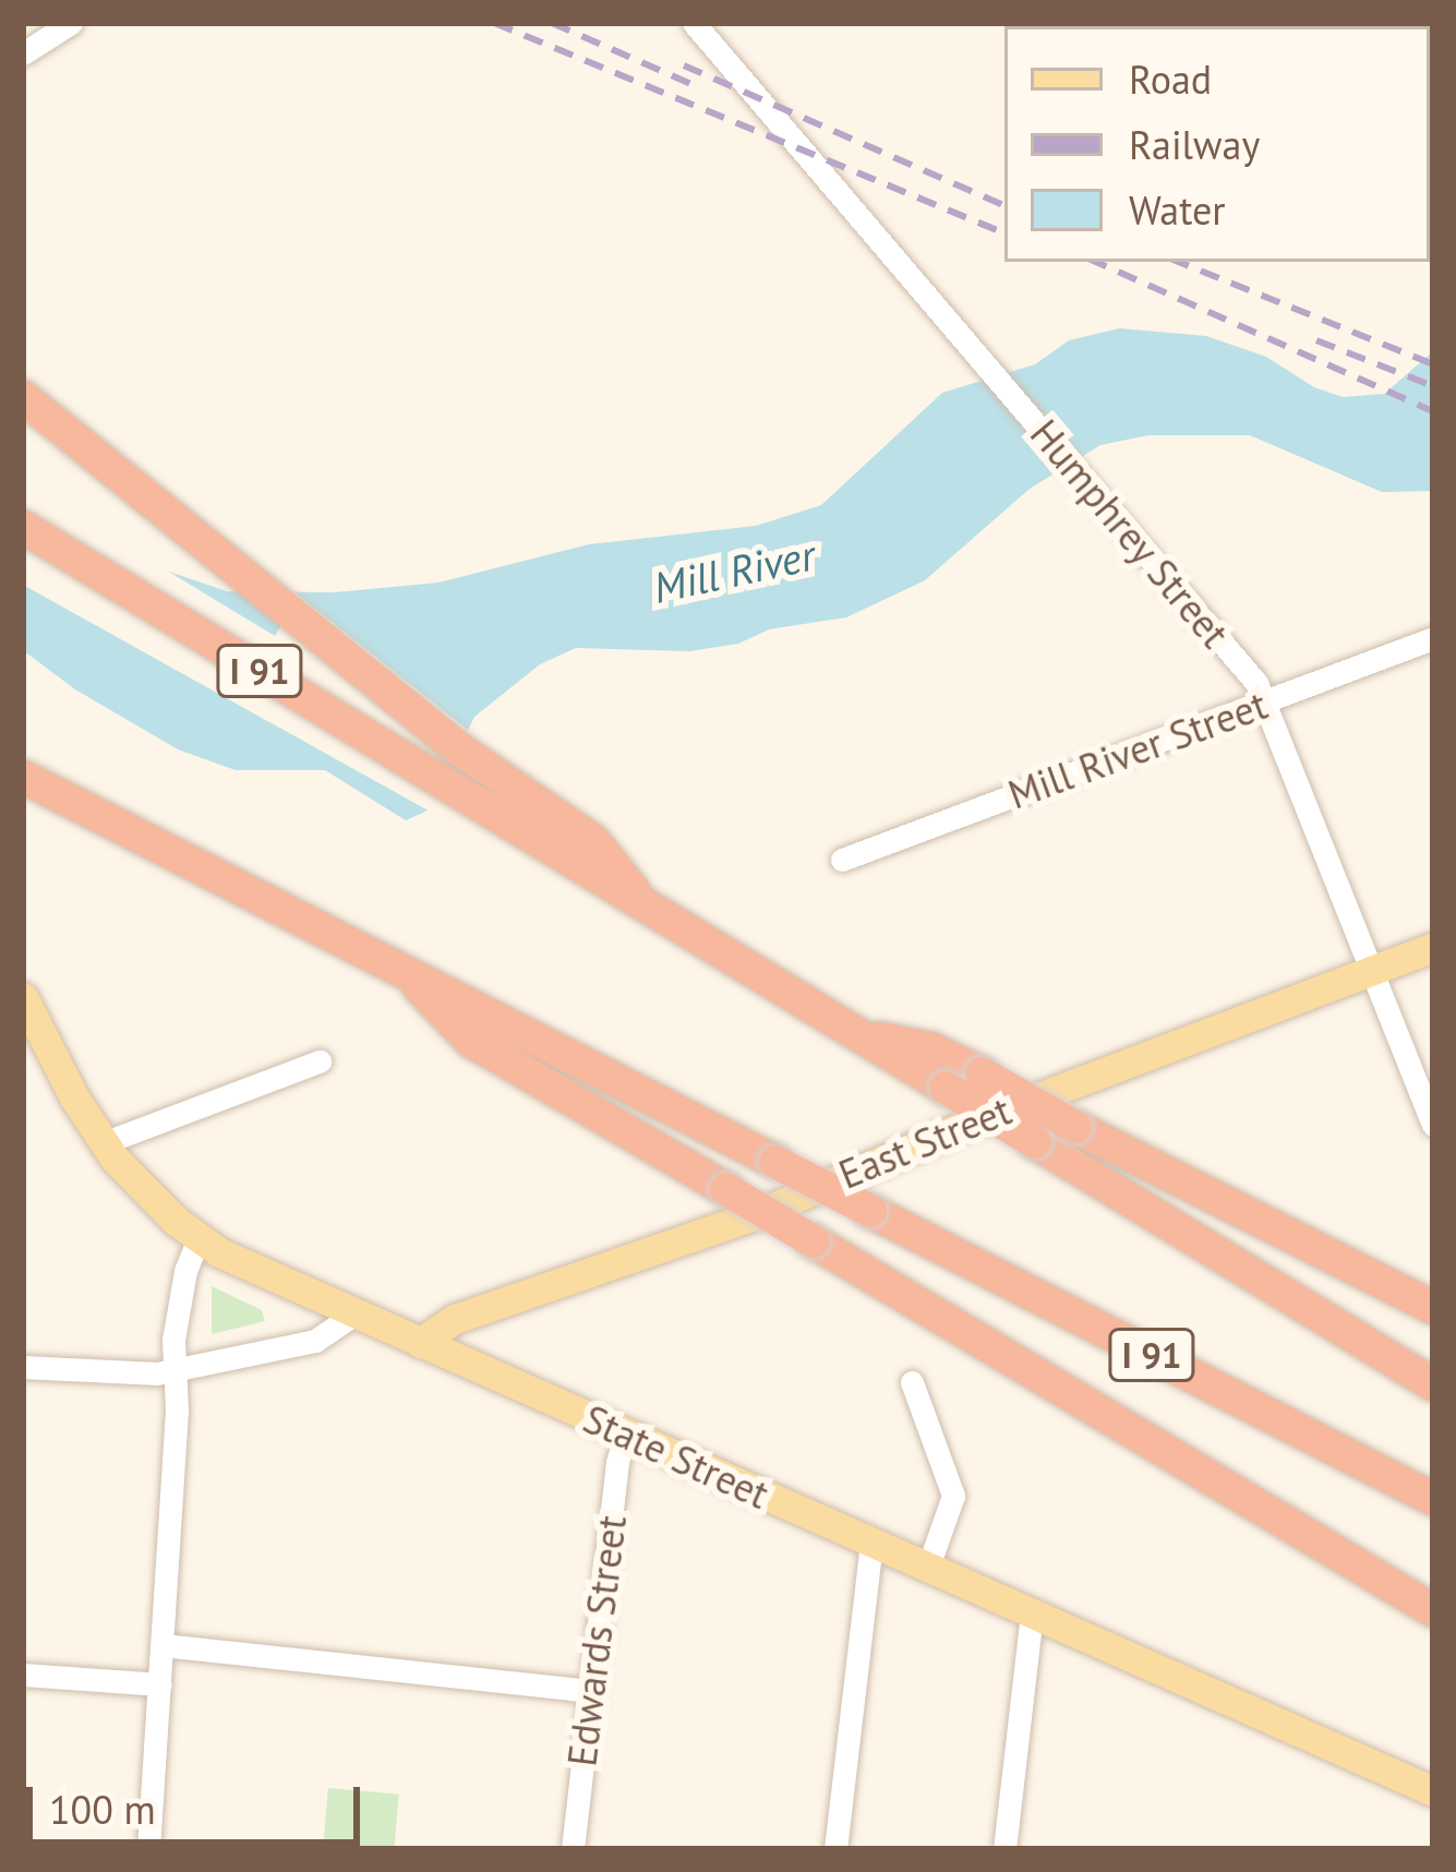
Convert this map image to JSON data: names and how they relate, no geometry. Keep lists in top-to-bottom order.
{
  "streets": {
    "highway": ["I 91"],
    "main road": ["East Street", "State Street"],
    "street": ["Humphrey Street", "Mill River Street", "Edwards Street"]
  },
  "crossings": [
    ["Humphrey Street", "Mill River Street"],
    ["Humphrey Street", "East Street"],
    ["East Street", "State Street"],
    ["State Street", "Edwards Street"]
  ],
  "water": ["Mill River"],
  "legend": ["Road", "Railway", "Water"],
  "scale_bar": "100 m"
}
